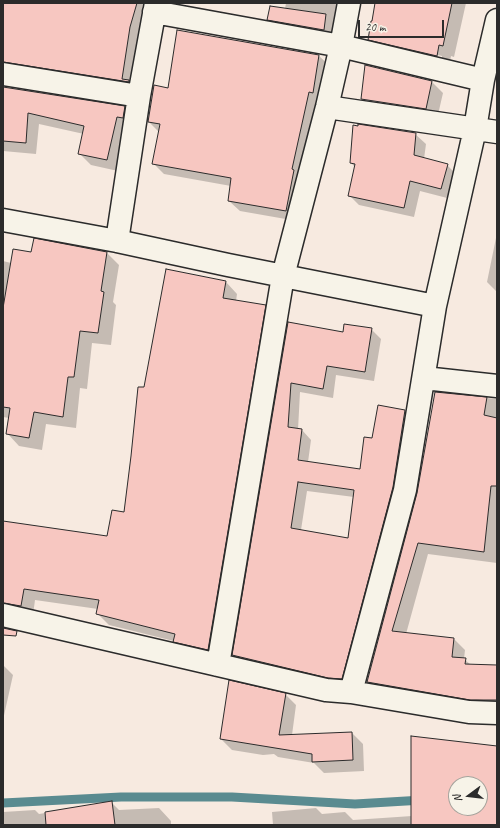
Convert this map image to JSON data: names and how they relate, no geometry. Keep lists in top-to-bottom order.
{
  "scale_bar": "20 m",
  "north": "left"
}
